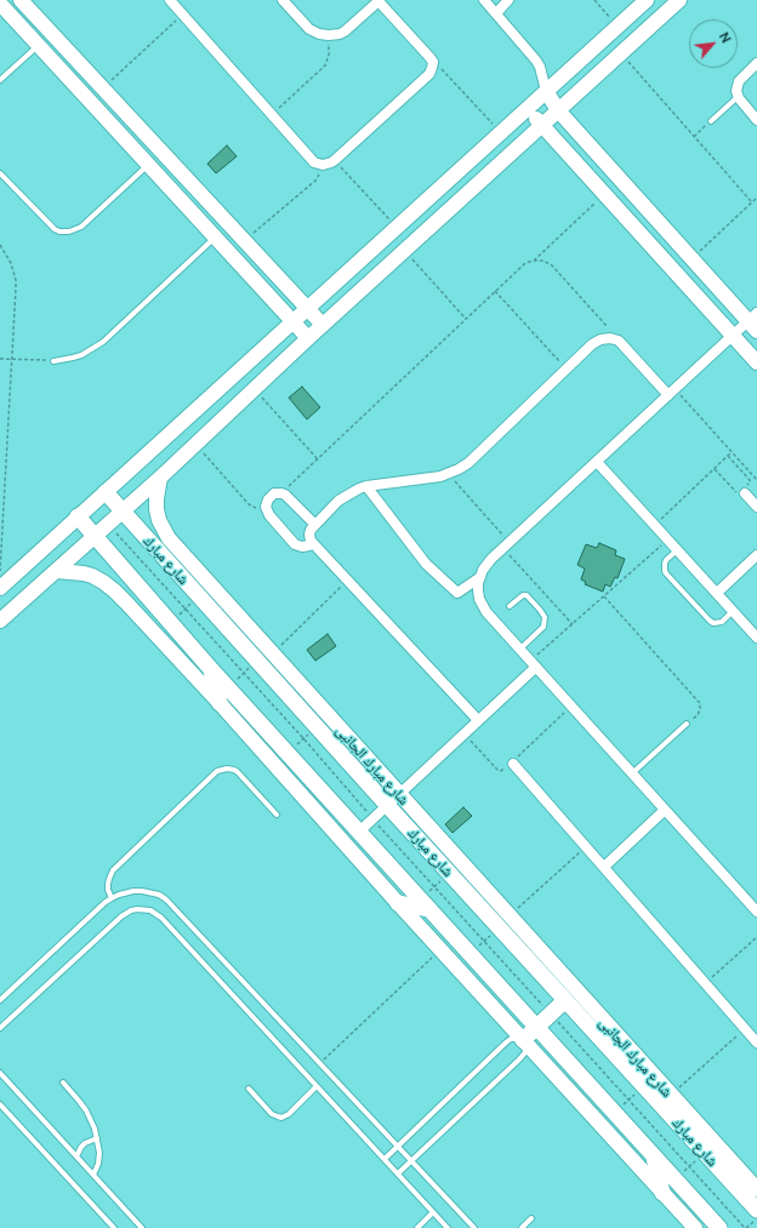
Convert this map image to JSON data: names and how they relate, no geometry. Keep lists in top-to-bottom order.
{
  "streets": {
    "main road": ["شارع مبارك", "شارع مبارك الجانبى"]
  },
  "crossings": [
    ["شارع مبارك", "شارع مبارك الجانبى"]
  ],
  "north": "top right"
}
